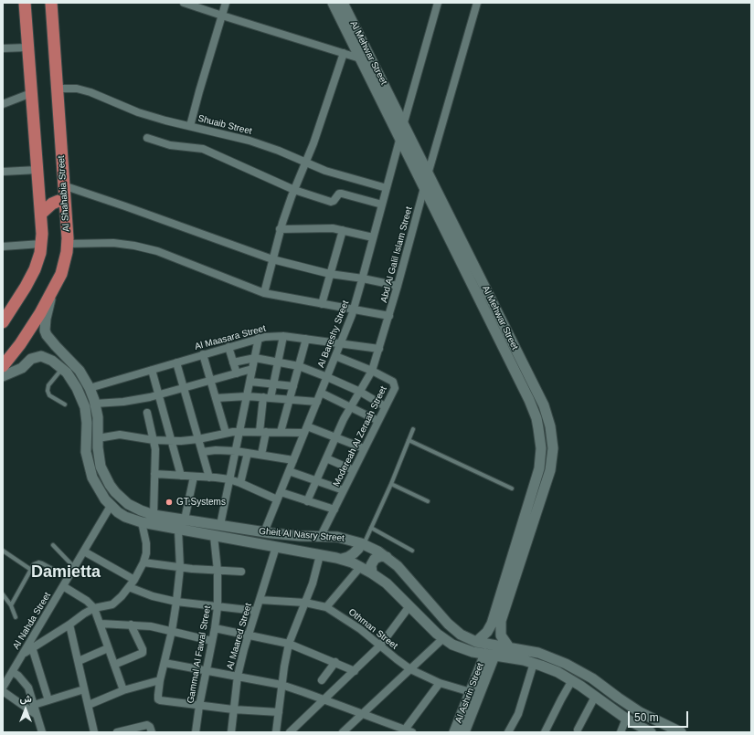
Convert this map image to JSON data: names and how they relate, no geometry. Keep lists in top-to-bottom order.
{
  "streets": {
    "highway": ["Al Shahabia Street"],
    "main road": ["Al Mehwar Street", "Gheit Al Nasry Street", "Al Ashrin Street"],
    "street": [
      "Shuaib Street",
      "Abd Al Galil Islam Street",
      "Al Bareshy Street",
      "Al Maasara Street",
      "Modereah Al Zeraah Street",
      "Al Nahda Street",
      "Othman Street",
      "Al Maared Street",
      "Gammal Al Fawal Street"
    ]
  },
  "crossings": [
    ["Al Mehwar Street", "Abd Al Galil Islam Street"],
    ["Al Mehwar Street", "Al Bareshy Street"],
    ["Al Mehwar Street", "Gheit Al Nasry Street"],
    ["Shuaib Street", "Al Shahabia Street"],
    ["Shuaib Street", "Al Bareshy Street"],
    ["Al Shahabia Street", "Gheit Al Nasry Street"],
    ["Abd Al Galil Islam Street", "Al Maasara Street"],
    ["Abd Al Galil Islam Street", "Modereah Al Zeraah Street"],
    ["Al Bareshy Street", "Al Maasara Street"],
    ["Al Bareshy Street", "Modereah Al Zeraah Street"],
    ["Al Bareshy Street", "Gheit Al Nasry Street"],
    ["Al Maasara Street", "Gheit Al Nasry Street"],
    ["Modereah Al Zeraah Street", "Gheit Al Nasry Street"],
    ["Gheit Al Nasry Street", "Al Nahda Street"],
    ["Gheit Al Nasry Street", "Al Maared Street"],
    ["Gheit Al Nasry Street", "Gammal Al Fawal Street"],
    ["Gheit Al Nasry Street", "Al Ashrin Street"],
    ["Othman Street", "Al Maared Street"],
    ["Othman Street", "Al Ashrin Street"]
  ],
  "districts": ["Damietta"],
  "places": ["GT.Systems"],
  "scale_bar": "50 m",
  "north": "top"
}
